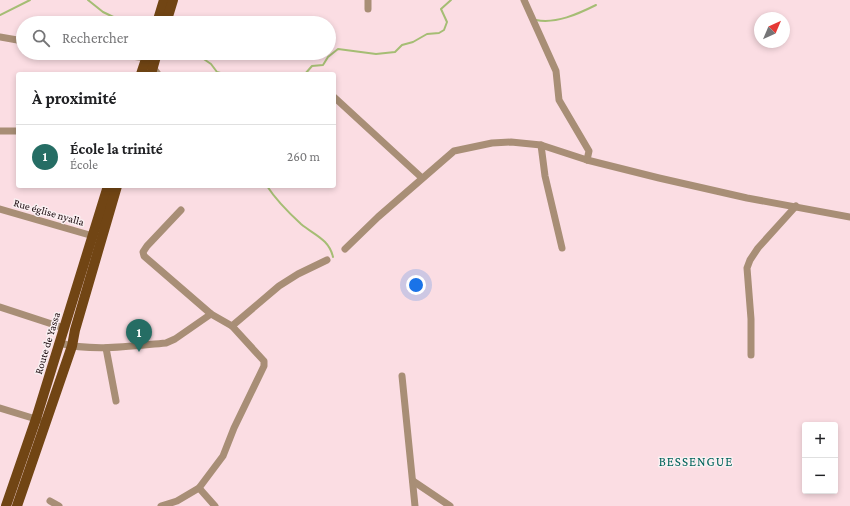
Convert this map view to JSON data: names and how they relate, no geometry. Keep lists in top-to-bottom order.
{
  "streets": {
    "main road": ["Route de Yassa"],
    "street": ["Rue église nyalla"]
  },
  "crossings": [
    ["Rue église nyalla", "Route de Yassa"]
  ],
  "districts": ["BESSENGUE"],
  "north": "top right",
  "page": {
    "search": "Rechercher",
    "heading": "À proximité",
    "list": [
      {
        "mark": "1",
        "name": "École la trinité",
        "note": "École",
        "value": "260 m"
      }
    ],
    "pins": "1",
    "map_buttons": ["+", "−"]
  }
}
